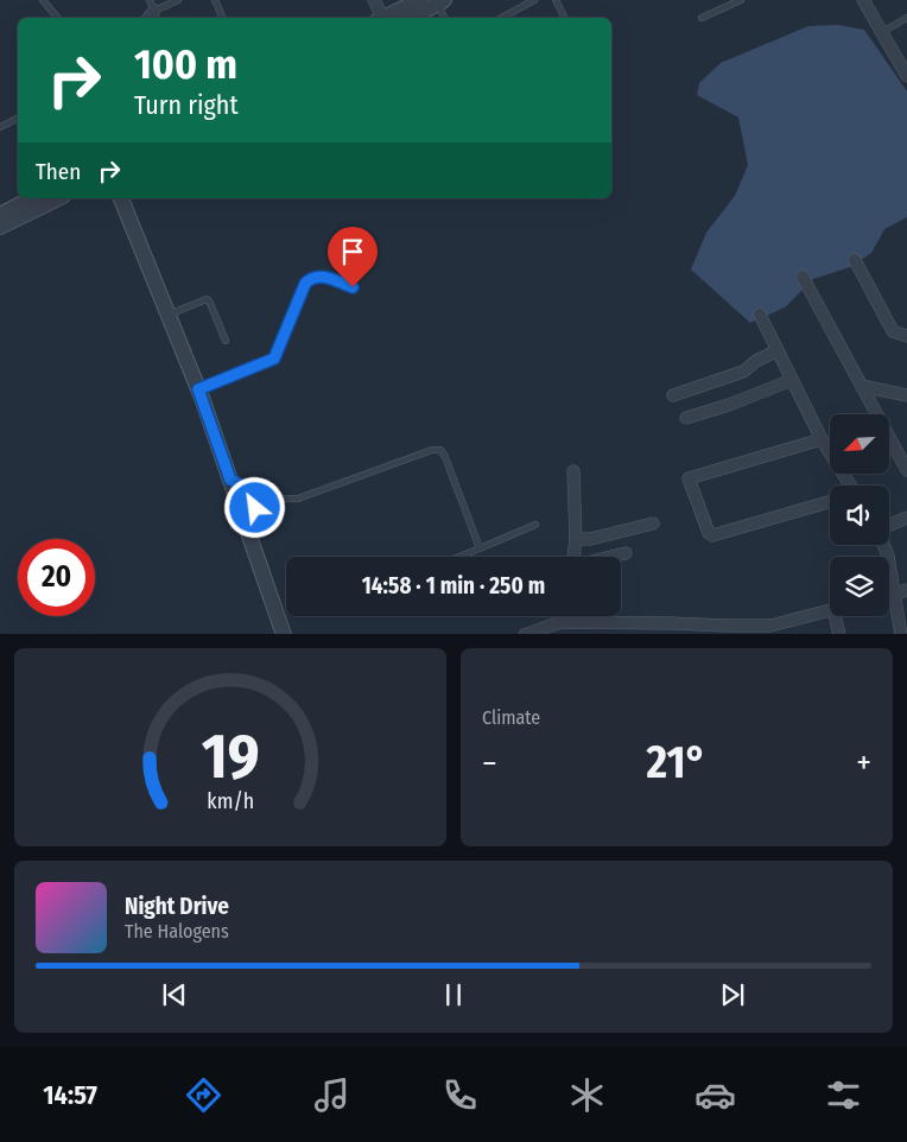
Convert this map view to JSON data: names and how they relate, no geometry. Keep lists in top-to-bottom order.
{
  "north": "bottom left",
  "page": {
    "turn": ["100 m", "Turn right"],
    "then": "Then",
    "limit": "20",
    "trip": "14:58 · 1 min · 250 m",
    "tile": "Climate",
    "heat": ["−", "21°", "+"],
    "song": ["Night Drive", "The Halogens"],
    "tabs": "14:57",
    "gauge": ["19", "km/h"]
  }
}
